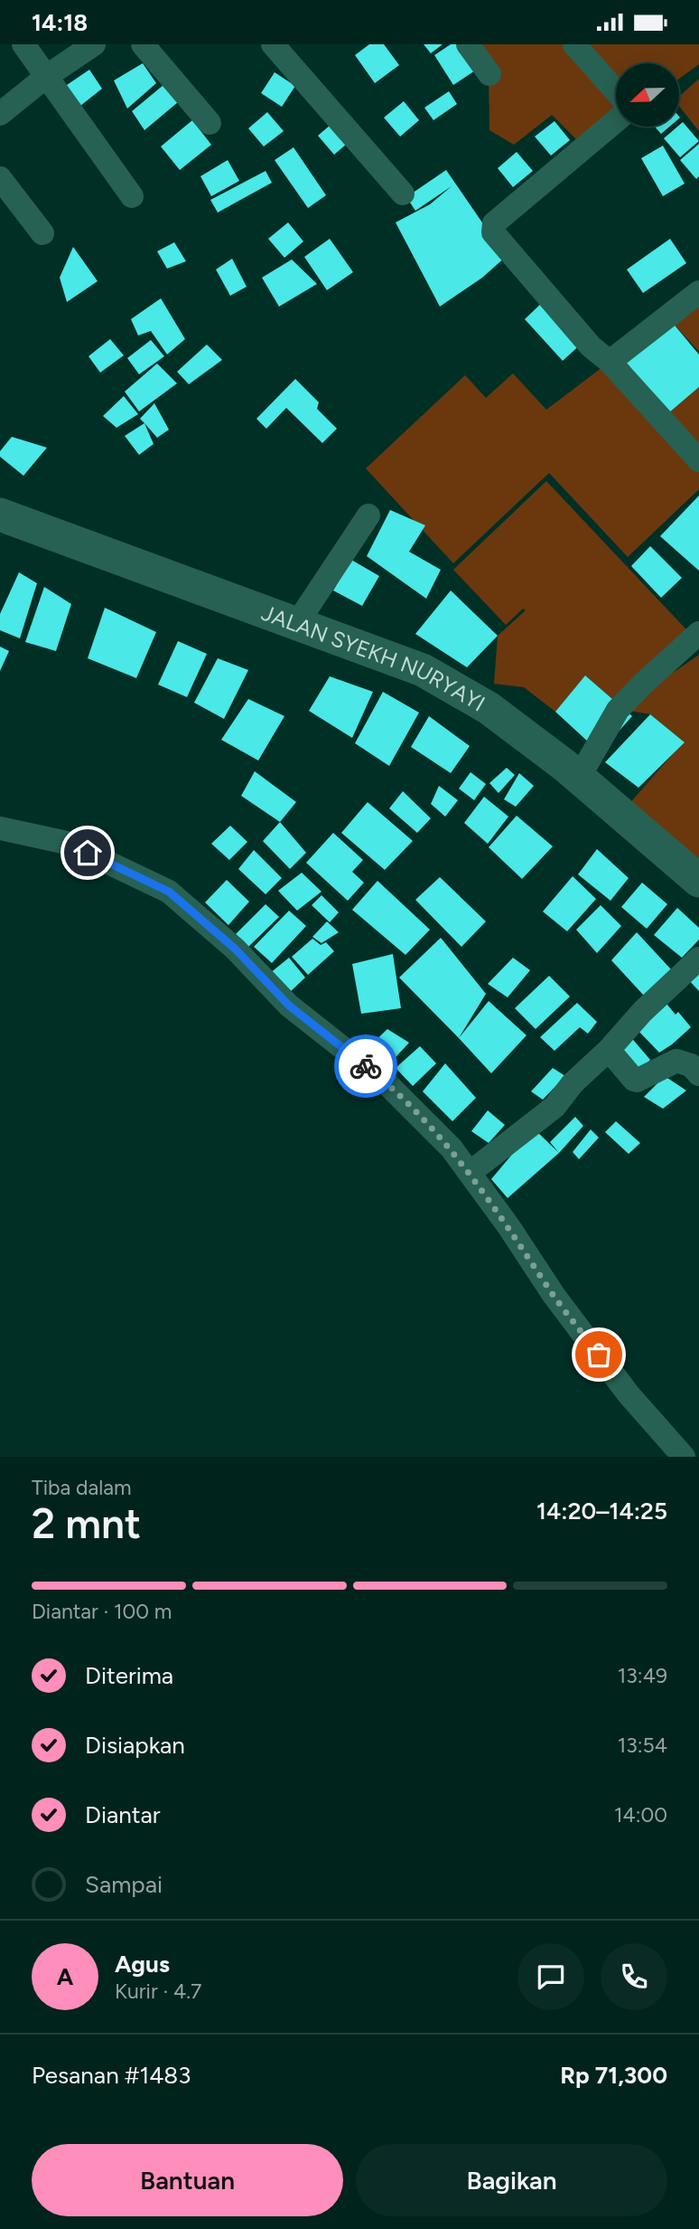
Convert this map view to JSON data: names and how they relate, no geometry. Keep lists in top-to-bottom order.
{
  "streets": {
    "main road": ["JALAN SYEKH NURYAYI"]
  },
  "north": "left",
  "page": {
    "status": "14:18",
    "heading": ["2 mnt", "Tiba dalam", "14:20–14:25"],
    "panel": [
      "Agus",
      "Kurir · 4.7",
      "Pesanan #1483",
      "Rp 71,300"
    ],
    "bar": "Diantar · 100 m",
    "list": [
      ["Diterima", "13:49"],
      ["Disiapkan", "13:54"],
      ["Diantar", "14:00"],
      "Sampai"
    ],
    "round": "A",
    "buttons": ["Bantuan", "Bagikan"]
  }
}
